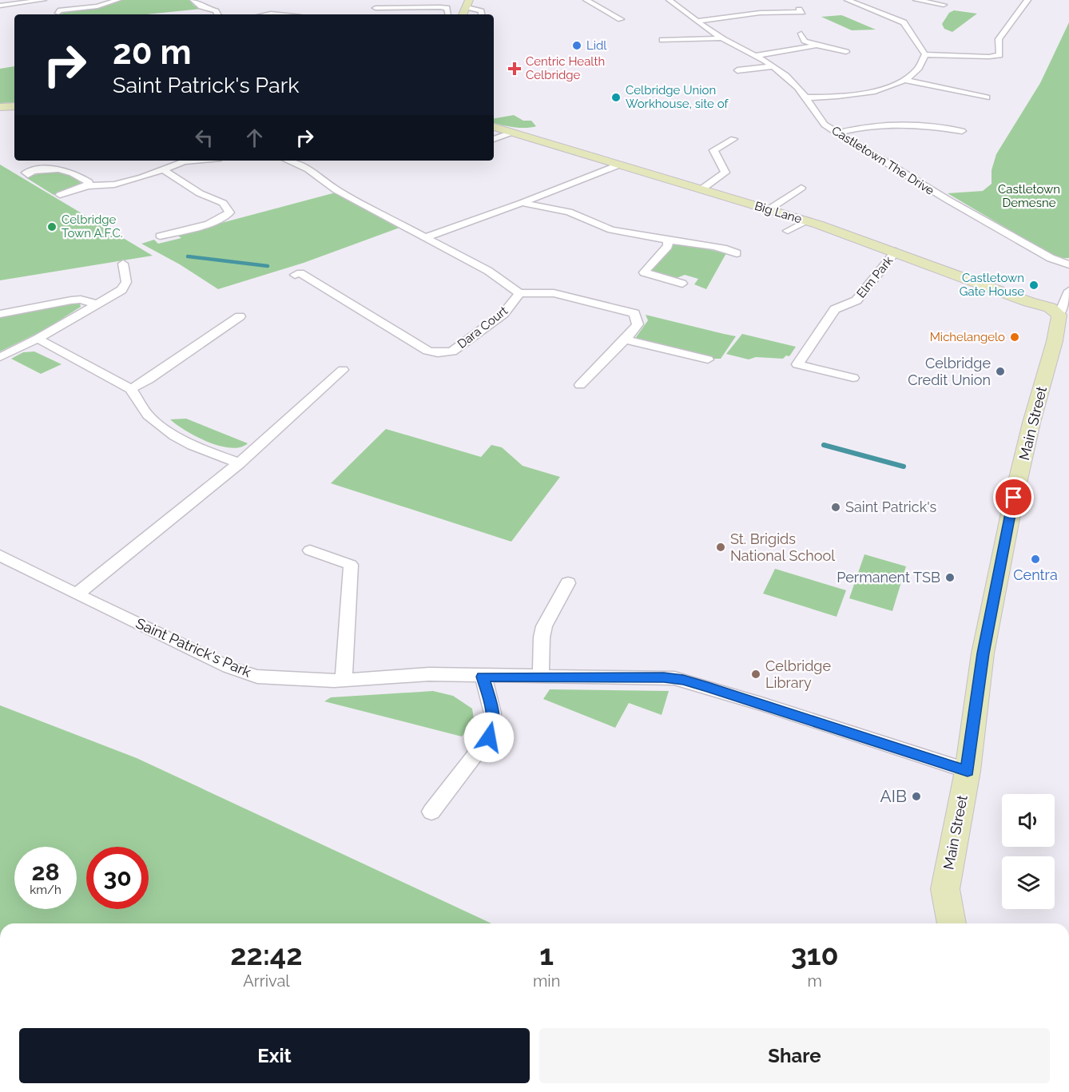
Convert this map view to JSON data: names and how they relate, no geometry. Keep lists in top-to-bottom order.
{
  "streets": {
    "main road": ["Big Lane", "Main Street"],
    "street": [
      "Castletown The Drive",
      "Elm Park",
      "Dara Court",
      "Saint Patrick's Park"
    ]
  },
  "crossings": [
    ["Big Lane", "Elm Park"],
    ["Big Lane", "Main Street"],
    ["Main Street", "Saint Patrick's Park"]
  ],
  "parks": ["Castletown Demesne"],
  "places": {
    "other": [
      "Lidl",
      "Celbridge Union Workhouse, site of",
      "Celbridge Town A.F.C.",
      "Castletown Gate House",
      "Michelangelo",
      "Celbridge Credit Union",
      "Saint Patrick's",
      "St. Brigids National School",
      "Centra",
      "Permanent TSB",
      "Celbridge Library",
      "AIB"
    ],
    "health": ["Centric Health Celbridge"]
  },
  "page": {
    "turn": ["20 m", "Saint Patrick's Park"],
    "speed": "28 km/h",
    "limit": "30",
    "eta": [
      "22:42",
      "Arrival",
      "1",
      "min",
      "310",
      "m"
    ],
    "buttons": ["Exit", "Share"]
  }
}
